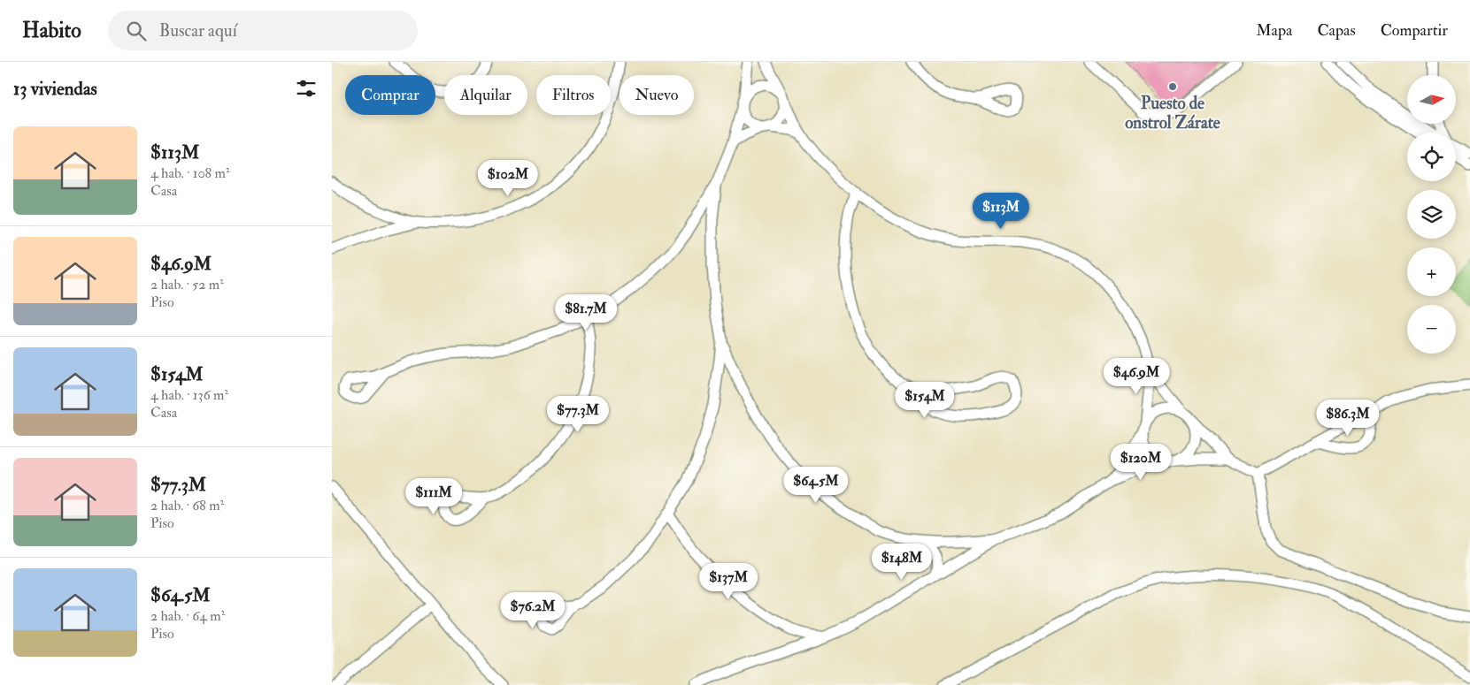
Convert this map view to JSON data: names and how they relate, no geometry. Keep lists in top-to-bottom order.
{
  "places": ["Puesto de onstrol Zárate"],
  "north": "right",
  "page": {
    "header": "Habito",
    "search": "Buscar aquí",
    "nav": ["Mapa", "Capas", "Compartir"],
    "heading": "13 viviendas",
    "map_buttons": ["+", "−"],
    "chip": [
      "Comprar",
      "Alquilar",
      "Filtros",
      "Nuevo"
    ],
    "list": [
      {
        "name": "$113M",
        "note": "4 hab. · 108 m² · Casa"
      },
      {
        "name": "$46.9M",
        "note": "2 hab. · 52 m² · Piso"
      },
      {
        "name": "$154M",
        "note": "4 hab. · 136 m² · Casa"
      },
      {
        "name": "$77.3M",
        "note": "2 hab. · 68 m² · Piso"
      },
      {
        "name": "$64.5M",
        "note": "2 hab. · 64 m² · Piso"
      }
    ],
    "price": [
      "$102M",
      "$113M",
      "$81.7M",
      "$46.9M",
      "$154M",
      "$77.3M",
      "$86.3M",
      "$120M",
      "$64.5M",
      "$111M",
      "$148M",
      "$137M",
      "$76.2M"
    ]
  }
}
